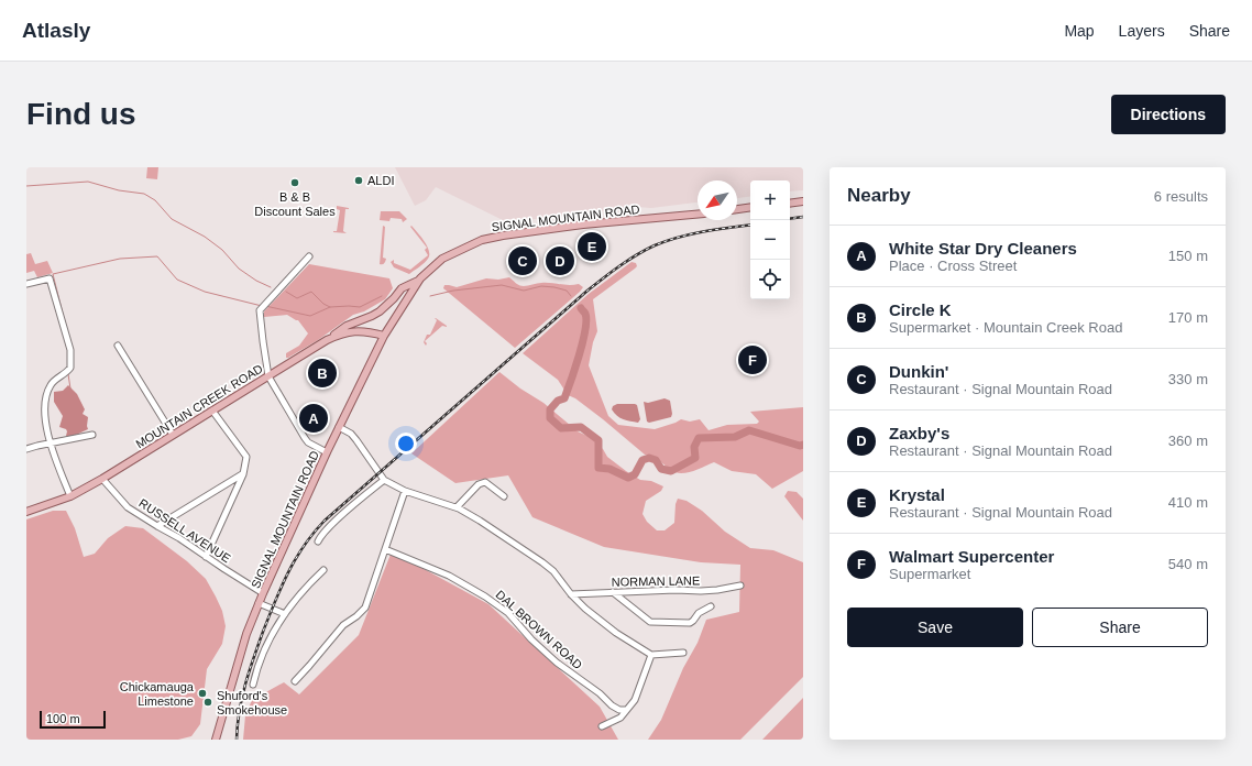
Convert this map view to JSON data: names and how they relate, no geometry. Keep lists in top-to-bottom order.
{
  "streets": {
    "main road": ["SIGNAL MOUNTAIN ROAD", "MOUNTAIN CREEK ROAD"],
    "street": ["RUSSELL AVENUE", "NORMAN LANE", "DAL BROWN ROAD"]
  },
  "crossings": [
    ["SIGNAL MOUNTAIN ROAD", "MOUNTAIN CREEK ROAD"],
    ["SIGNAL MOUNTAIN ROAD", "RUSSELL AVENUE"],
    ["MOUNTAIN CREEK ROAD", "RUSSELL AVENUE"]
  ],
  "places": [
    "ALDI",
    "B & B Discount Sales",
    "Chickamauga Limestone",
    "Shuford's Smokehouse"
  ],
  "scale_bar": "100 m",
  "north": "bottom left",
  "page": {
    "header": "Atlasly",
    "nav": ["Map", "Layers", "Share"],
    "buttons": [
      "Directions",
      ["Save", "Share"]
    ],
    "title": "Find us",
    "heading": ["Nearby", "6 results"],
    "map_buttons": ["+", "−"],
    "list": [
      {
        "mark": "A",
        "name": "White Star Dry Cleaners",
        "note": "Place · Cross Street",
        "value": "150 m"
      },
      {
        "mark": "B",
        "name": "Circle K",
        "note": "Supermarket · Mountain Creek Road",
        "value": "170 m"
      },
      {
        "mark": "C",
        "name": "Dunkin'",
        "note": "Restaurant · Signal Mountain Road",
        "value": "330 m"
      },
      {
        "mark": "D",
        "name": "Zaxby's",
        "note": "Restaurant · Signal Mountain Road",
        "value": "360 m"
      },
      {
        "mark": "E",
        "name": "Krystal",
        "note": "Restaurant · Signal Mountain Road",
        "value": "410 m"
      },
      {
        "mark": "F",
        "name": "Walmart Supercenter",
        "note": "Supermarket",
        "value": "540 m"
      }
    ],
    "pins": [
      "E",
      "C",
      "D",
      "F",
      "B",
      "A"
    ],
    "scale": "100 m"
  }
}
